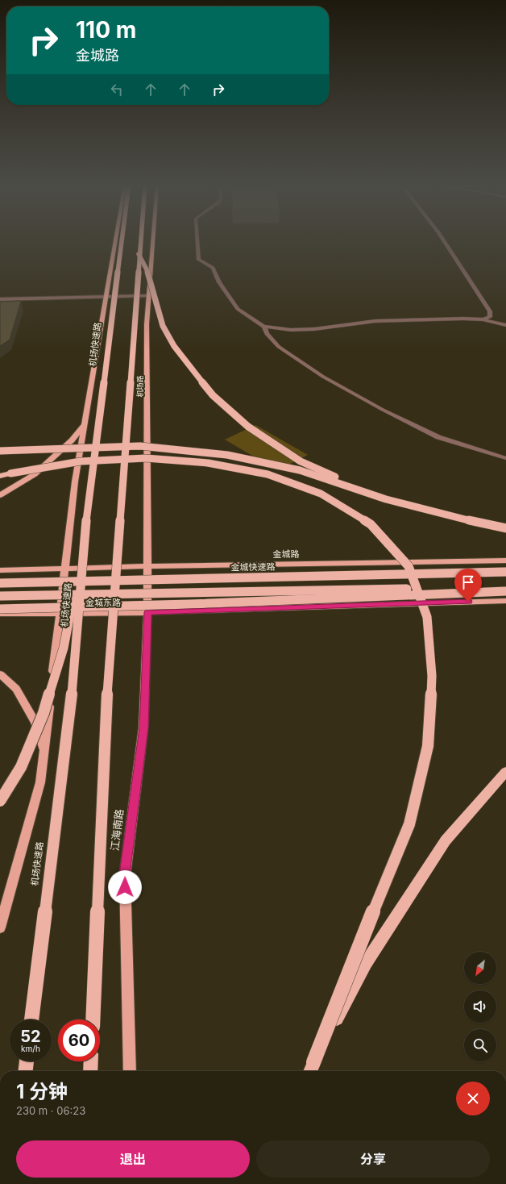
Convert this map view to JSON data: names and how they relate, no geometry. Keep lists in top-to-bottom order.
{
  "streets": {
    "highway": ["机场快速路", "金城快速路"],
    "main road": [
      "机场路",
      "金城路",
      "金城东路",
      "江海南路"
    ]
  },
  "crossings": [
    ["机场路", "金城路"],
    ["机场路", "江海南路"],
    ["金城东路", "江海南路"]
  ],
  "north": "bottom left",
  "page": {
    "turn": ["110 m", "金城路"],
    "speed": "52 km/h",
    "limit": "60",
    "heading": ["1 分钟", "230 m · 06:23"],
    "buttons": ["退出", "分享"]
  }
}
